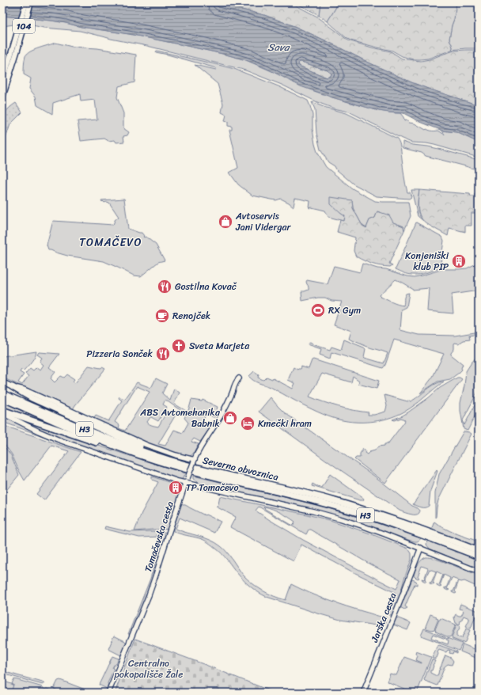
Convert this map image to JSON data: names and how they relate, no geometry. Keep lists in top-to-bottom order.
{
  "streets": {
    "highway": ["H3", "Severna obvoznica"],
    "main road": ["104"],
    "street": ["Tomačevska cesta", "Jarška cesta"]
  },
  "districts": ["TOMAČEVO"],
  "water": ["Sava"],
  "parks": ["Centralno pokopališče Žale"],
  "places": {
    "shop": ["Avtoservis Jani Vidergar", "ABS Avtomehanika Babnik"],
    "building": ["Konjeniški klub PIP", "TP Tomačevo"],
    "restaurant": ["Gostilna Kovač", "Pizzeria Sonček"],
    "sports": ["RX Gym"],
    "cafe": ["Renojček"],
    "church": ["Sveta Marjeta"],
    "hotel": ["Kmečki hram"]
  }
}
